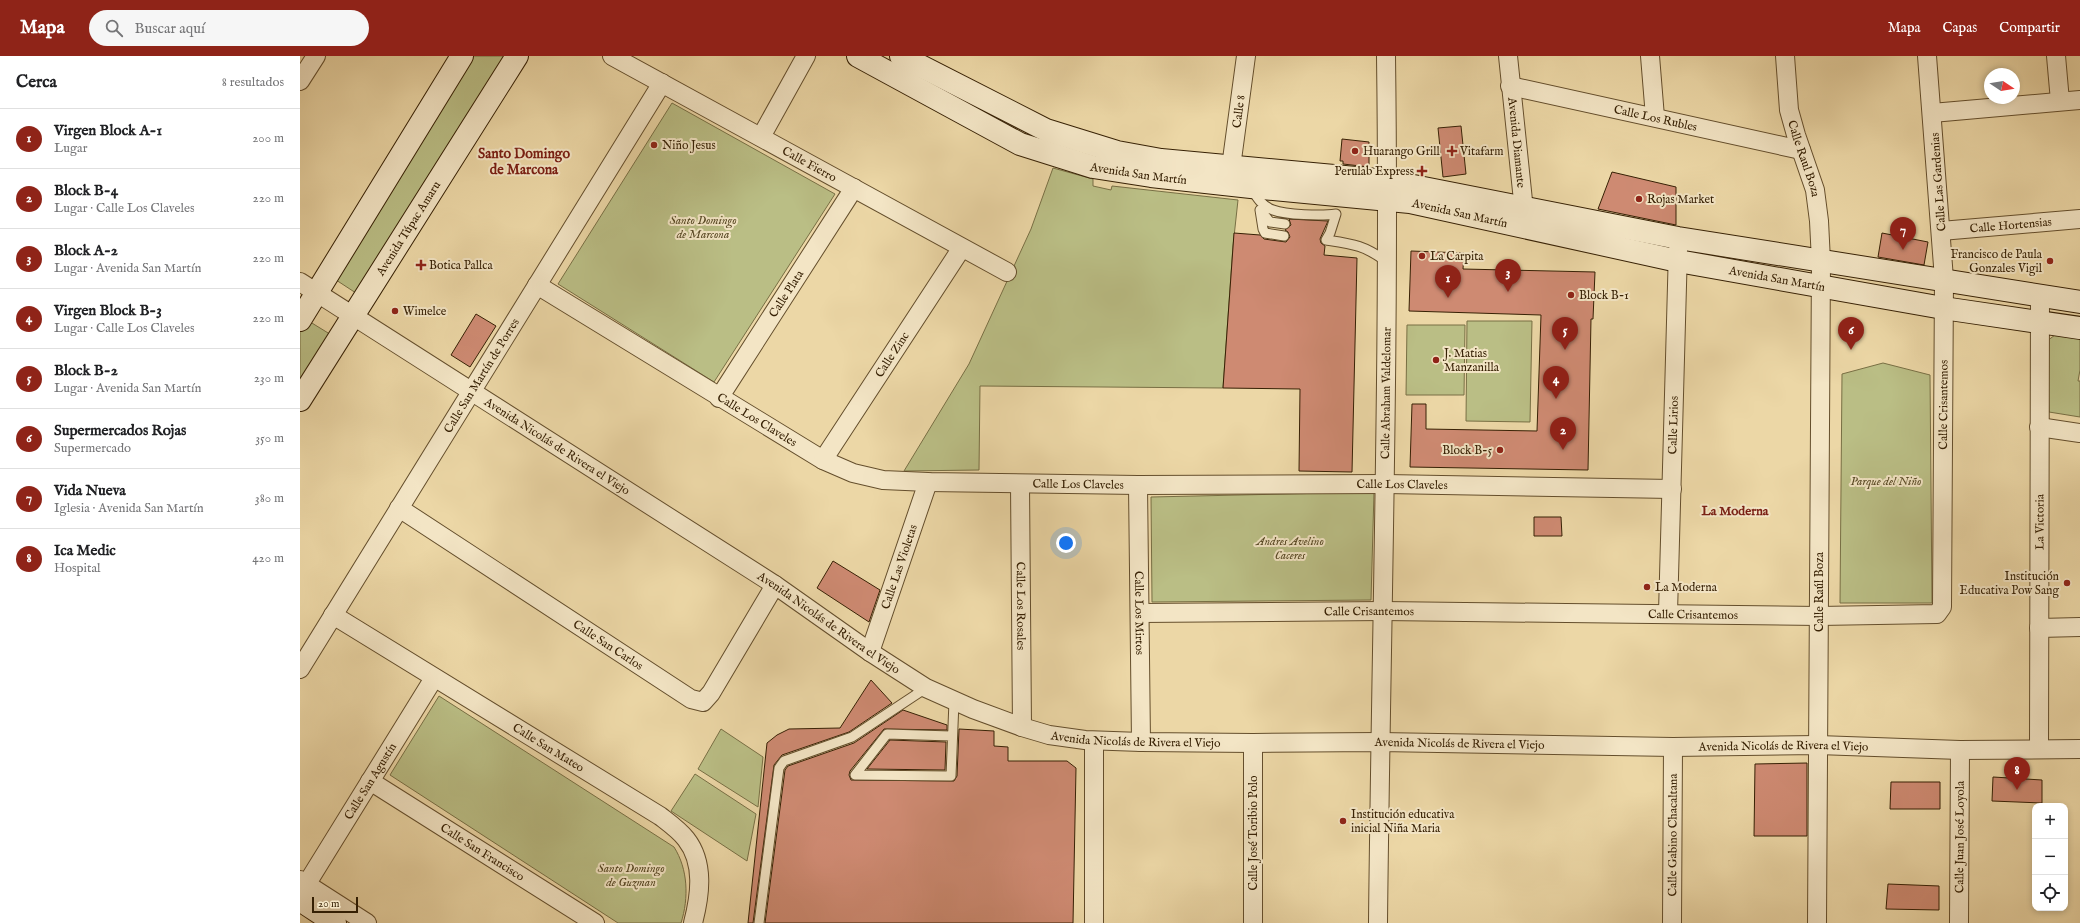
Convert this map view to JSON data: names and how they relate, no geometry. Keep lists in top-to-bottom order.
{
  "streets": {
    "main road": ["Avenida San Martín", "Avenida Túpac Amaru"],
    "street": [
      "Calle 8",
      "Calle Los Rubles",
      "Avenida Diamante",
      "Calle Raul Boza",
      "Calle Fierro",
      "Calle Las Gardenias",
      "Calle Hortensias",
      "Calle Plata",
      "Calle Zinc",
      "Calle San Martín de Porres",
      "Calle Abraham Valdelomar",
      "Calle Crisantemos",
      "Calle Los Claveles",
      "Calle Lirios",
      "Avenida Nicolás de Rivera el Viejo",
      "La Victoria",
      "Calle Las Violetas",
      "Calle Raúl Boza",
      "Calle Los Rosales",
      "Calle Los Mirtos",
      "Calle San Carlos",
      "Calle San Mateo",
      "Calle San Agustín",
      "Calle José Toribio Polo",
      "Calle Gabino Chacaltana",
      "Calle Juan José Loyola",
      "Calle San Francisco"
    ]
  },
  "crossings": [
    ["Calle 8", "Avenida San Martín"],
    ["Calle Los Rubles", "Avenida Diamante"],
    ["Calle Los Rubles", "Calle Raul Boza"],
    ["Avenida Diamante", "Avenida San Martín"],
    ["Calle Raul Boza", "Avenida San Martín"],
    ["Calle Raul Boza", "Calle Raúl Boza"],
    ["Calle Fierro", "Calle Plata"],
    ["Calle Fierro", "Calle Zinc"],
    ["Calle Fierro", "Calle San Martín de Porres"],
    ["Avenida San Martín", "Calle Las Gardenias"],
    ["Avenida San Martín", "Calle Abraham Valdelomar"],
    ["Avenida San Martín", "Calle Crisantemos"],
    ["Avenida San Martín", "Calle Lirios"],
    ["Avenida San Martín", "La Victoria"],
    ["Avenida San Martín", "Calle Raúl Boza"],
    ["Calle Las Gardenias", "Calle Hortensias"],
    ["Calle Las Gardenias", "Calle Crisantemos"],
    ["Avenida Túpac Amaru", "Avenida Nicolás de Rivera el Viejo"],
    ["Calle Plata", "Calle Los Claveles"],
    ["Calle Zinc", "Calle Los Claveles"],
    ["Calle San Martín de Porres", "Calle Los Claveles"],
    ["Calle San Martín de Porres", "Avenida Nicolás de Rivera el Viejo"],
    ["Calle San Martín de Porres", "Calle San Carlos"],
    ["Calle San Martín de Porres", "Calle San Mateo"],
    ["Calle Abraham Valdelomar", "Calle Crisantemos"],
    ["Calle Abraham Valdelomar", "Calle Los Claveles"],
    ["Calle Abraham Valdelomar", "Avenida Nicolás de Rivera el Viejo"],
    ["Calle Crisantemos", "Calle Lirios"],
    ["Calle Crisantemos", "Calle Raúl Boza"],
    ["Calle Crisantemos", "Calle Los Mirtos"],
    ["Calle Los Claveles", "Calle Lirios"],
    ["Calle Los Claveles", "Calle Las Violetas"],
    ["Calle Los Claveles", "Calle Los Rosales"],
    ["Calle Los Claveles", "Calle Los Mirtos"],
    ["Avenida Nicolás de Rivera el Viejo", "La Victoria"],
    ["Avenida Nicolás de Rivera el Viejo", "Calle Las Violetas"],
    ["Avenida Nicolás de Rivera el Viejo", "Calle Raúl Boza"],
    ["Avenida Nicolás de Rivera el Viejo", "Calle Los Rosales"],
    ["Avenida Nicolás de Rivera el Viejo", "Calle Los Mirtos"],
    ["Avenida Nicolás de Rivera el Viejo", "Calle San Carlos"],
    ["Avenida Nicolás de Rivera el Viejo", "Calle José Toribio Polo"],
    ["Avenida Nicolás de Rivera el Viejo", "Calle Gabino Chacaltana"],
    ["Avenida Nicolás de Rivera el Viejo", "Calle Juan José Loyola"],
    ["Calle San Mateo", "Calle San Agustín"],
    ["Calle San Agustín", "Calle San Francisco"]
  ],
  "districts": ["Santo Domingo de Marcona", "La Moderna"],
  "parks": [
    "Santo Domingo de Marcona",
    "Parque del Niño",
    "Andres Avelino Caceres",
    "Santo Domingo de Guzman"
  ],
  "places": {
    "other": [
      "Niño Jesus",
      "Huarango Grill",
      "Rojas Market",
      "La Carpita",
      "Francisco de Paula Gonzales Vigil",
      "Block B-1",
      "Wimelce",
      "J. Matias Manzanilla",
      "Block B-5",
      "Institución Educativa Pow Sang",
      "La Moderna",
      "Institución educativa inicial Niña Maria"
    ],
    "health": ["Vitafarm", "Perulab Express", "Botica Pallca"]
  },
  "scale_bar": "20 m",
  "north": "right",
  "page": {
    "header": "Mapa",
    "search": "Buscar aquí",
    "nav": ["Mapa", "Capas", "Compartir"],
    "heading": ["Cerca", "8 resultados"],
    "list": [
      {
        "mark": "1",
        "name": "Virgen Block A-1",
        "note": "Lugar",
        "value": "200 m"
      },
      {
        "mark": "2",
        "name": "Block B-4",
        "note": "Lugar · Calle Los Claveles",
        "value": "220 m"
      },
      {
        "mark": "3",
        "name": "Block A-2",
        "note": "Lugar · Avenida San Martín",
        "value": "220 m"
      },
      {
        "mark": "4",
        "name": "Virgen Block B-3",
        "note": "Lugar · Calle Los Claveles",
        "value": "220 m"
      },
      {
        "mark": "5",
        "name": "Block B-2",
        "note": "Lugar · Avenida San Martín",
        "value": "230 m"
      },
      {
        "mark": "6",
        "name": "Supermercados Rojas",
        "note": "Supermercado",
        "value": "350 m"
      },
      {
        "mark": "7",
        "name": "Vida Nueva",
        "note": "Iglesia · Avenida San Martín",
        "value": "380 m"
      },
      {
        "mark": "8",
        "name": "Ica Medic",
        "note": "Hospital",
        "value": "420 m"
      }
    ],
    "pins": [
      "7",
      "3",
      "1",
      "5",
      "6",
      "4",
      "2",
      "8"
    ],
    "map_buttons": ["+", "−"],
    "scale": "20 m"
  }
}
